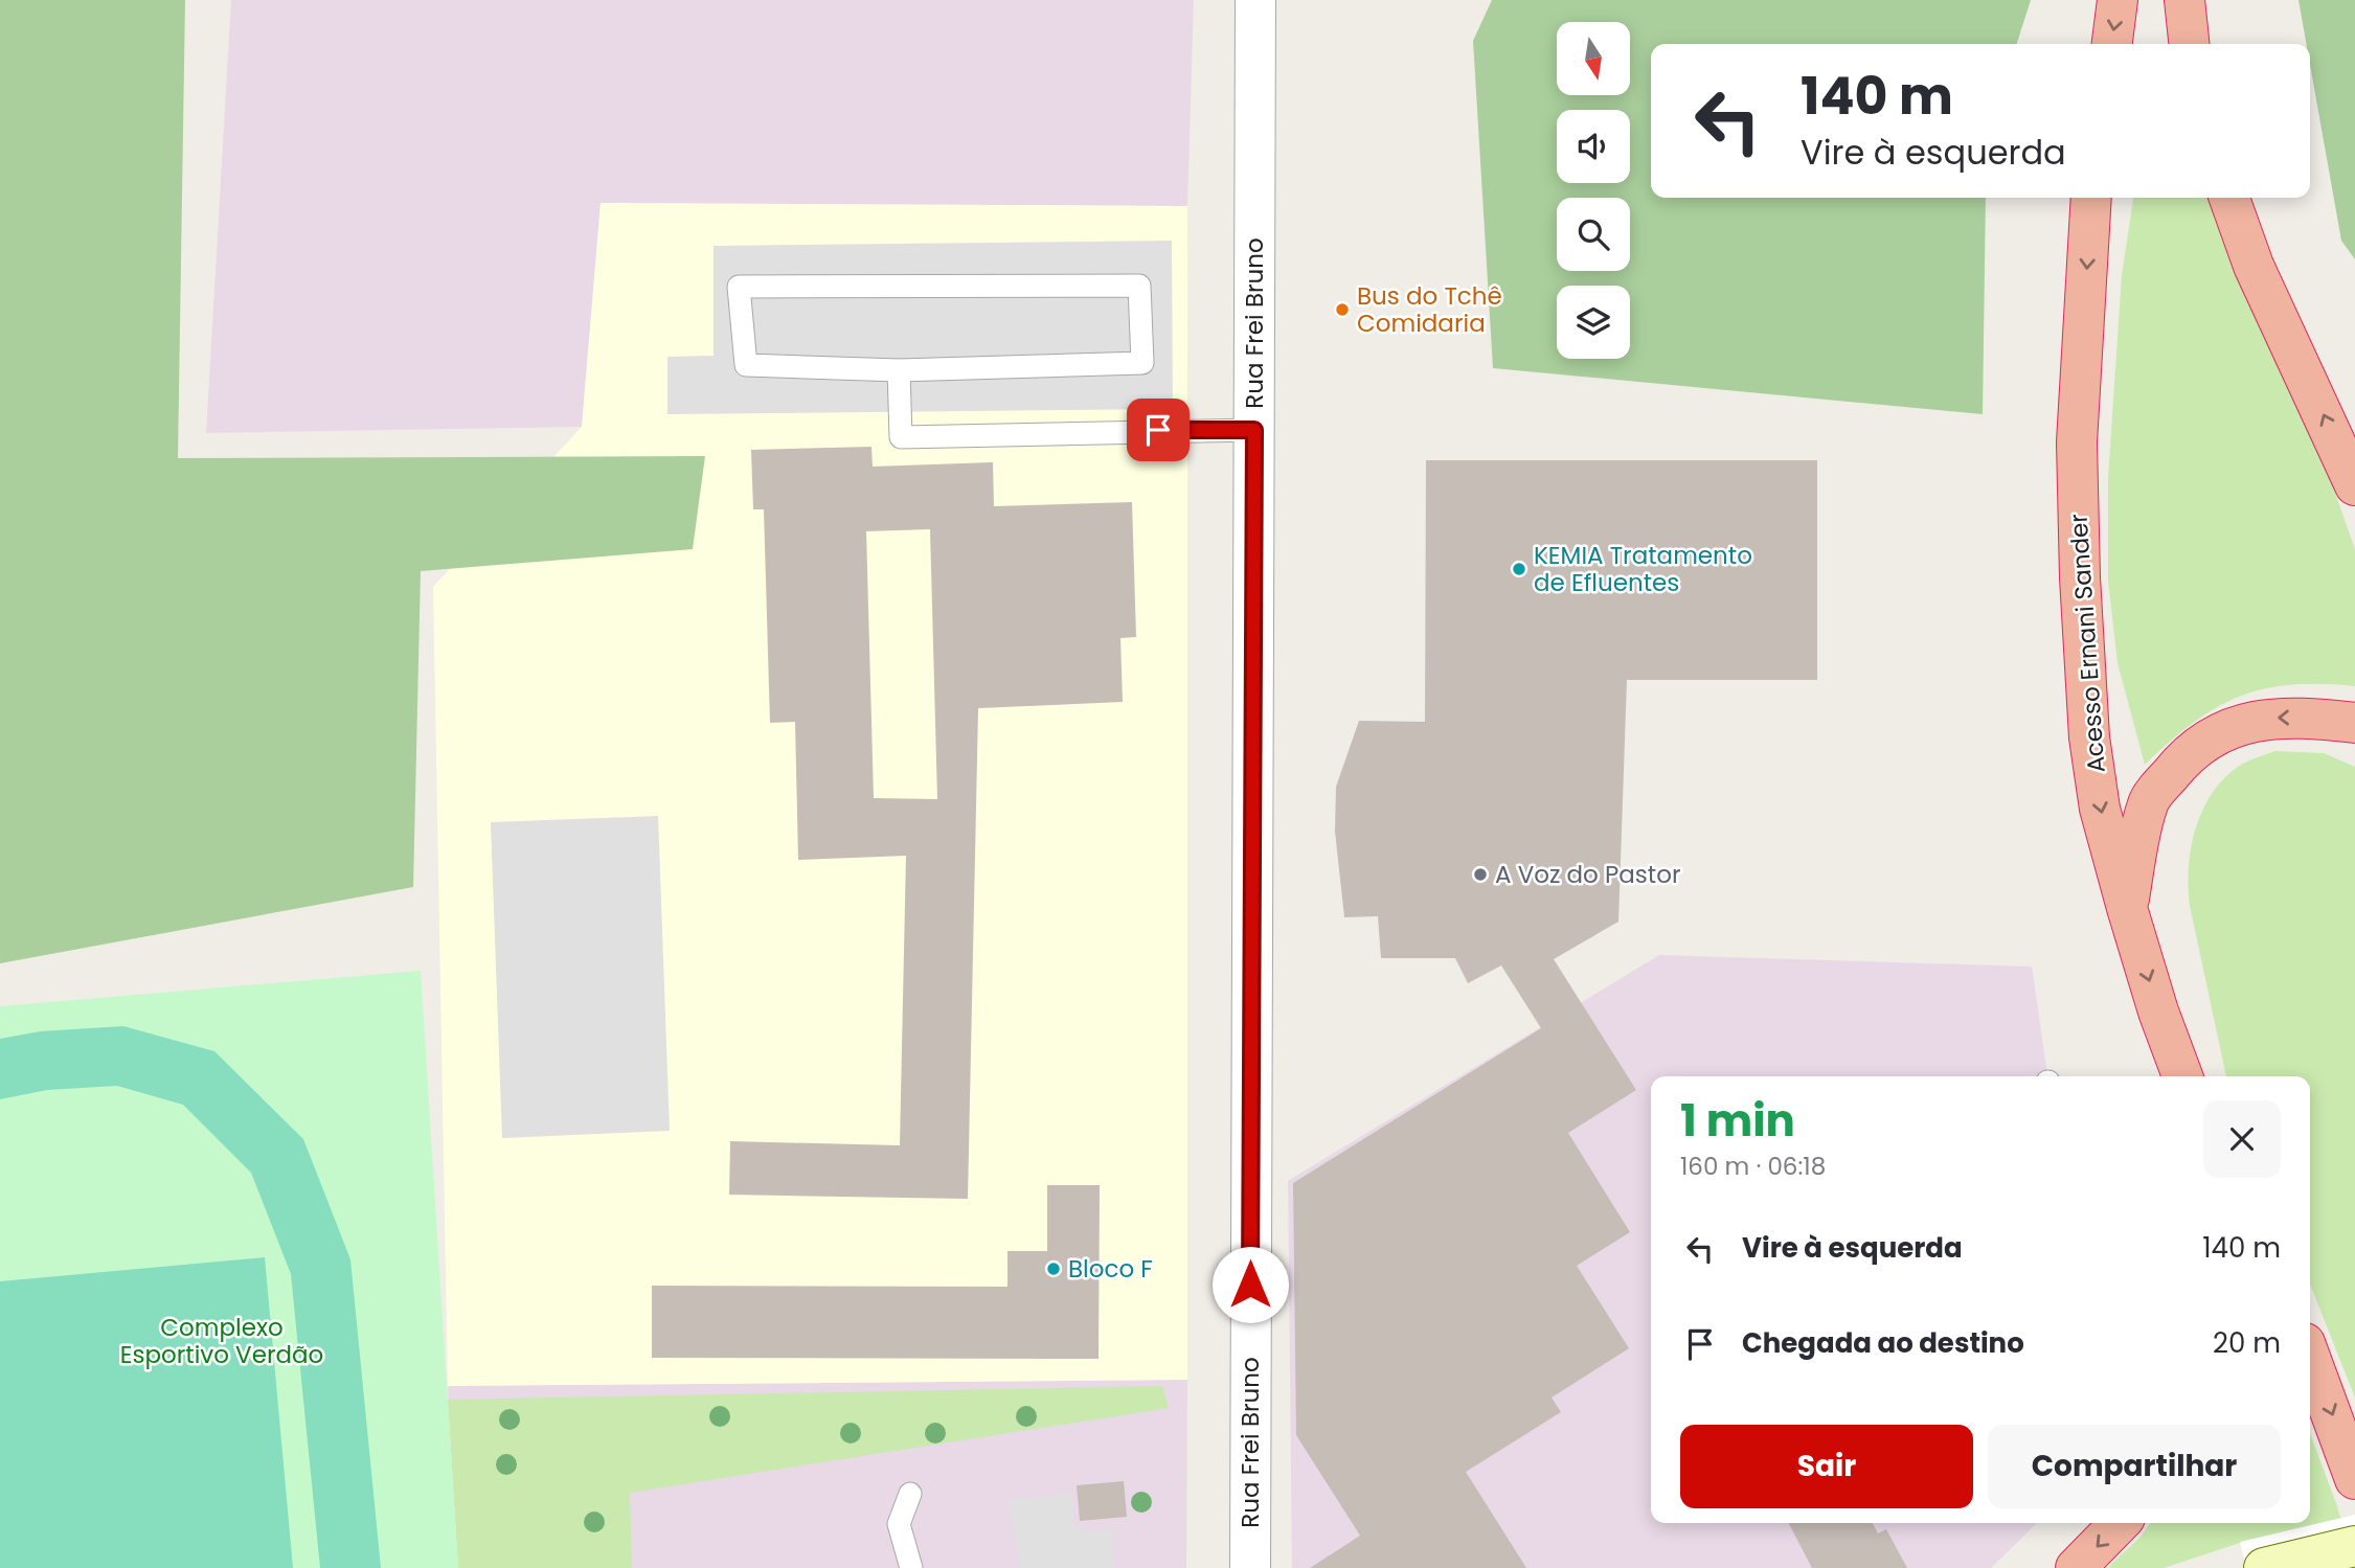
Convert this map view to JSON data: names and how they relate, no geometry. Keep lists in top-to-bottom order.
{
  "streets": {
    "highway": ["Acesso Ernani Sander"],
    "street": ["Rua Frei Bruno"]
  },
  "parks": ["Complexo Esportivo Verdão"],
  "places": [
    "Bus do Tchê Comidaria",
    "KEMIA Tratamento de Efluentes",
    "A Voz do Pastor",
    "Bloco F"
  ],
  "north": "bottom",
  "page": {
    "turn": ["140 m", "Vire à esquerda"],
    "heading": ["1 min", "160 m · 06:18"],
    "list": [
      {
        "name": "Vire à esquerda",
        "value": "140 m"
      },
      {
        "name": "Chegada ao destino",
        "value": "20 m"
      }
    ],
    "buttons": ["Sair", "Compartilhar"]
  }
}
